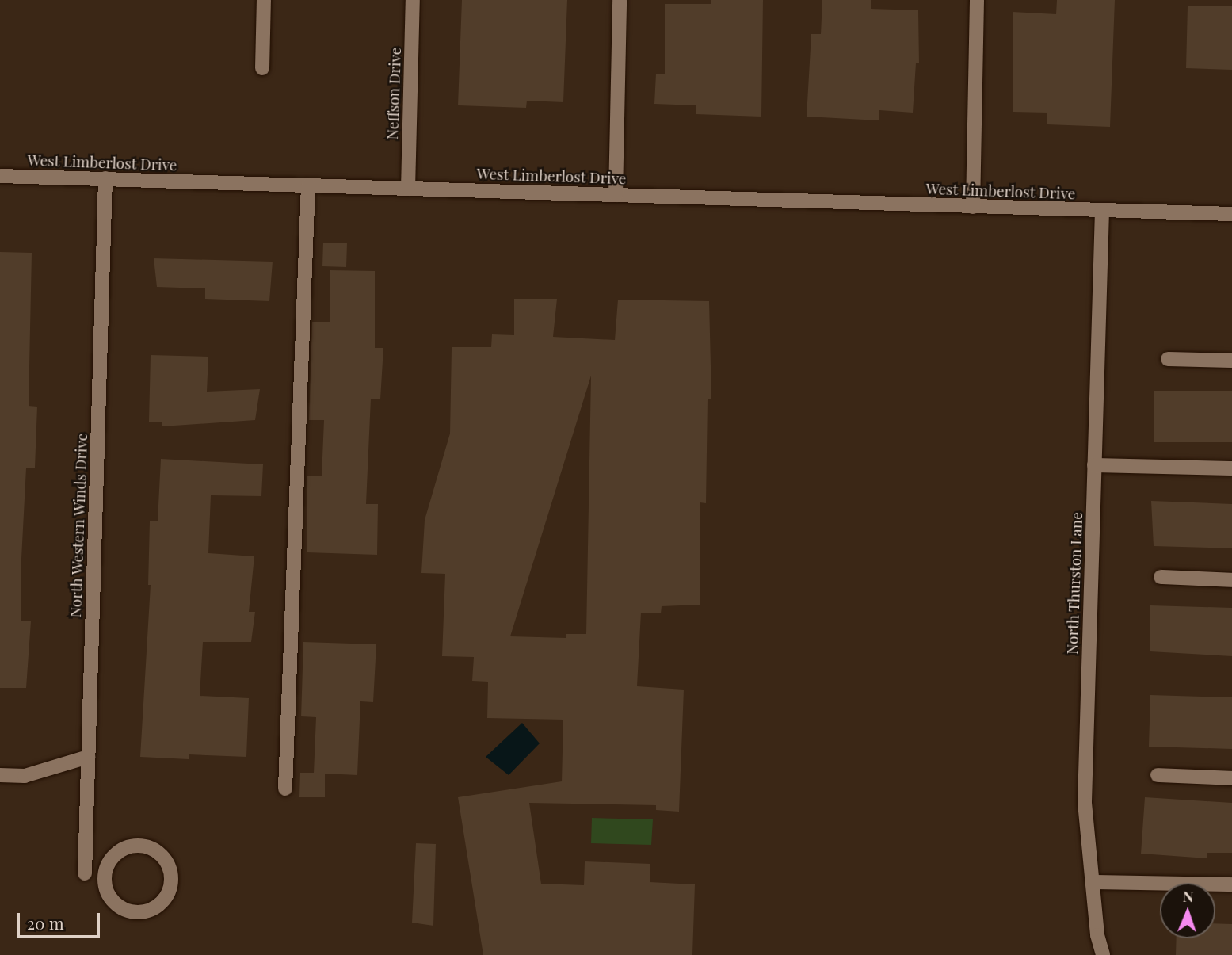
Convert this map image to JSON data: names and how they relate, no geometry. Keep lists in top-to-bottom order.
{
  "streets": {
    "street": [
      "Neffson Drive",
      "West Limberlost Drive",
      "North Western Winds Drive",
      "North Thurston Lane"
    ]
  },
  "crossings": [
    ["Neffson Drive", "West Limberlost Drive"],
    ["West Limberlost Drive", "North Western Winds Drive"],
    ["West Limberlost Drive", "North Thurston Lane"]
  ],
  "scale_bar": "20 m",
  "north": "top"
}
